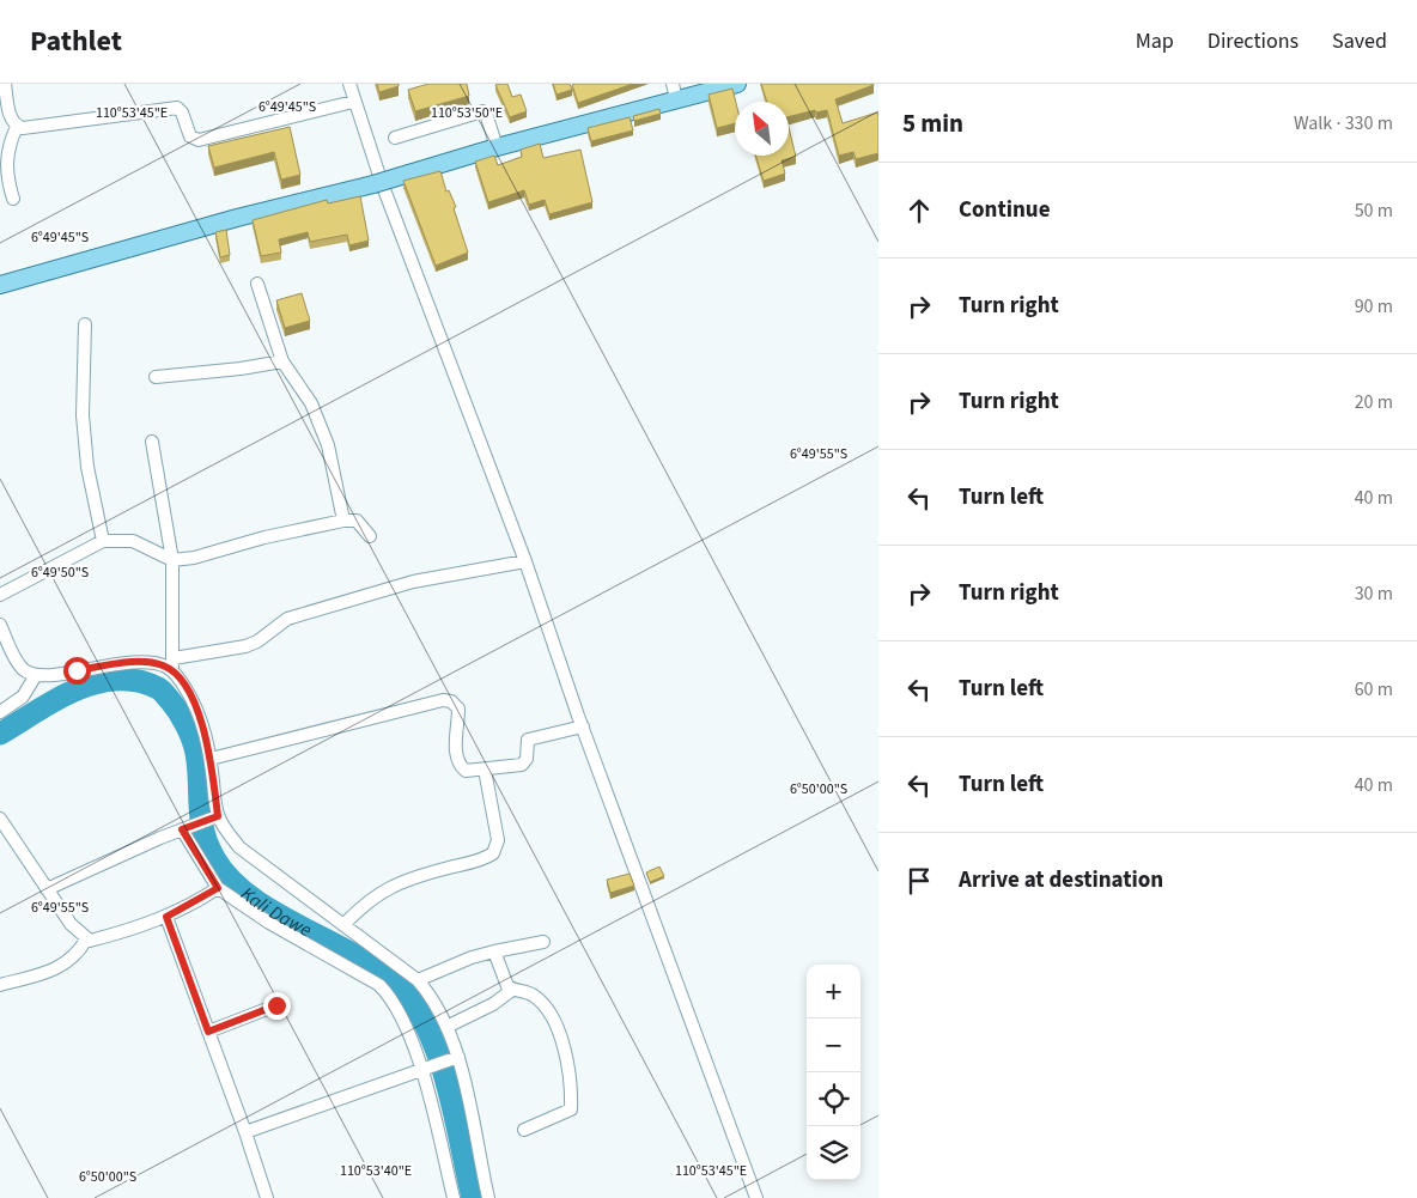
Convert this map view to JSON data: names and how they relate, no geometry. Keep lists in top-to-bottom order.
{
  "water": ["Kali Dawe"],
  "north": "top left",
  "page": {
    "header": "Pathlet",
    "nav": ["Map", "Directions", "Saved"],
    "heading": ["5 min", "Walk · 330 m"],
    "list": [
      ["Continue", "50 m"],
      ["Turn right", "90 m"],
      ["Turn right", "20 m"],
      ["Turn left", "40 m"],
      ["Turn right", "30 m"],
      ["Turn left", "60 m"],
      ["Turn left", "40 m"],
      "Arrive at destination"
    ],
    "map_buttons": ["+", "−"]
  },
  "coordinates": [
    "6°49'45\"S",
    "110°53'45\"E",
    "110°53'50\"E",
    "6°49'55\"S",
    "6°49'50\"S",
    "6°50'00\"S",
    "110°53'40\"E"
  ]
}
